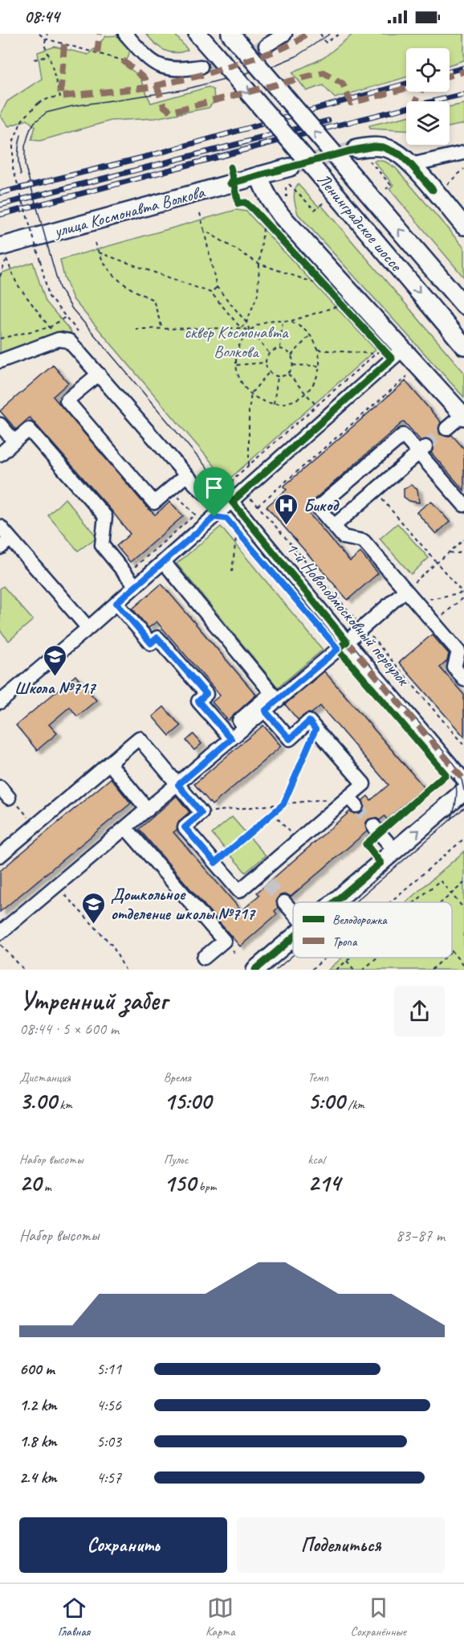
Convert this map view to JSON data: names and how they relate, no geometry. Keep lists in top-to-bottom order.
{
  "streets": {
    "main road": ["улица Космонавта Волкова", "Ленинградское шоссе"],
    "street": ["1-й Новоподмосковный переулок"]
  },
  "parks": ["сквер Космонавта Волкова"],
  "places": {
    "hospital": ["Бикод"],
    "school or university": ["Школа №717", "Дошкольное отделение школы №717"]
  },
  "legend": ["Велодорожка", "Тропа"],
  "page": {
    "status": "08:44",
    "heading": ["Утренний забег", "08:44 · 5 × 600 m"],
    "stats": [
      ["Дистанция", "3.00 km"],
      ["Время", "15:00"],
      ["Темп", "5:00 /km"],
      ["Набор высоты", "20 m"],
      ["Пульс", "150 bpm"],
      ["kcal", "214"]
    ],
    "chart": ["Набор высоты", "83–87 m"],
    "list": [
      {
        "name": "600 m",
        "note": "5:11"
      },
      {
        "name": "1.2 km",
        "note": "4:56"
      },
      {
        "name": "1.8 km",
        "note": "5:03"
      },
      {
        "name": "2.4 km",
        "note": "4:57"
      }
    ],
    "buttons": ["Сохранить", "Поделиться"],
    "tabs": ["Главная", "Карта", "Сохранённые"]
  }
}
